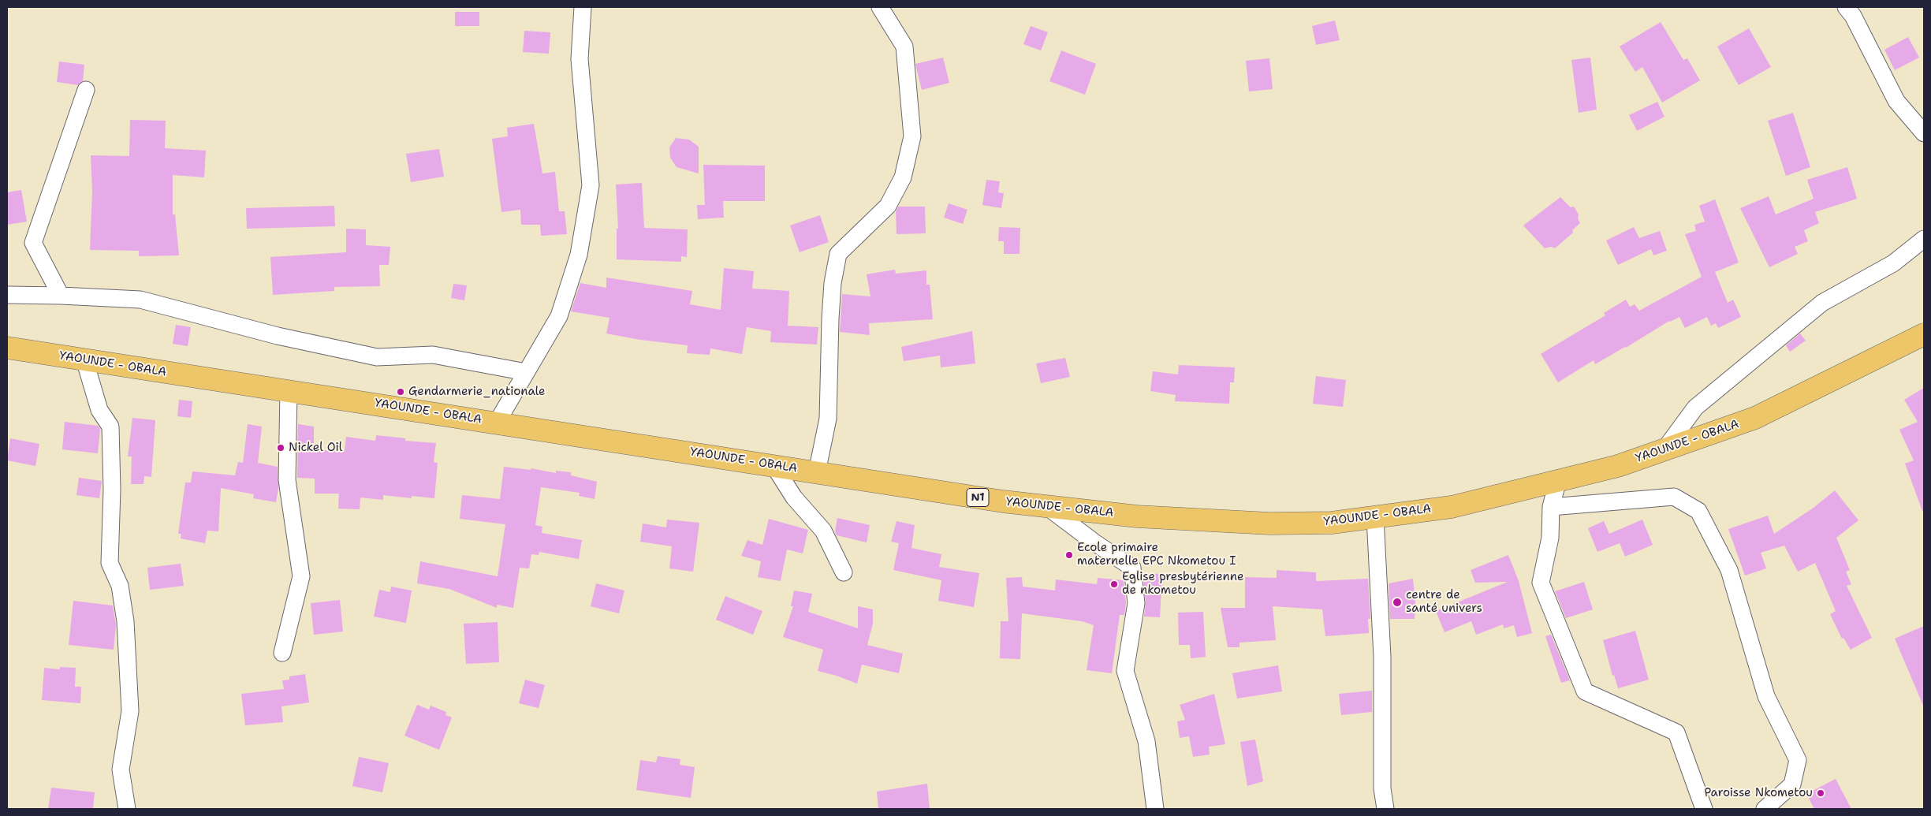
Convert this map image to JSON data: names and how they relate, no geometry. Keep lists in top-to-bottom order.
{
  "streets": {
    "highway": ["YAOUNDE - OBALA", "N1"]
  },
  "places": [
    "Gendarmerie_nationale",
    "Nickel Oil",
    "Ecole primaire maternelle EPC Nkometou I",
    "Eglise presbytérienne de nkometou",
    "centre de santé univers",
    "Paroisse Nkometou"
  ]
}
